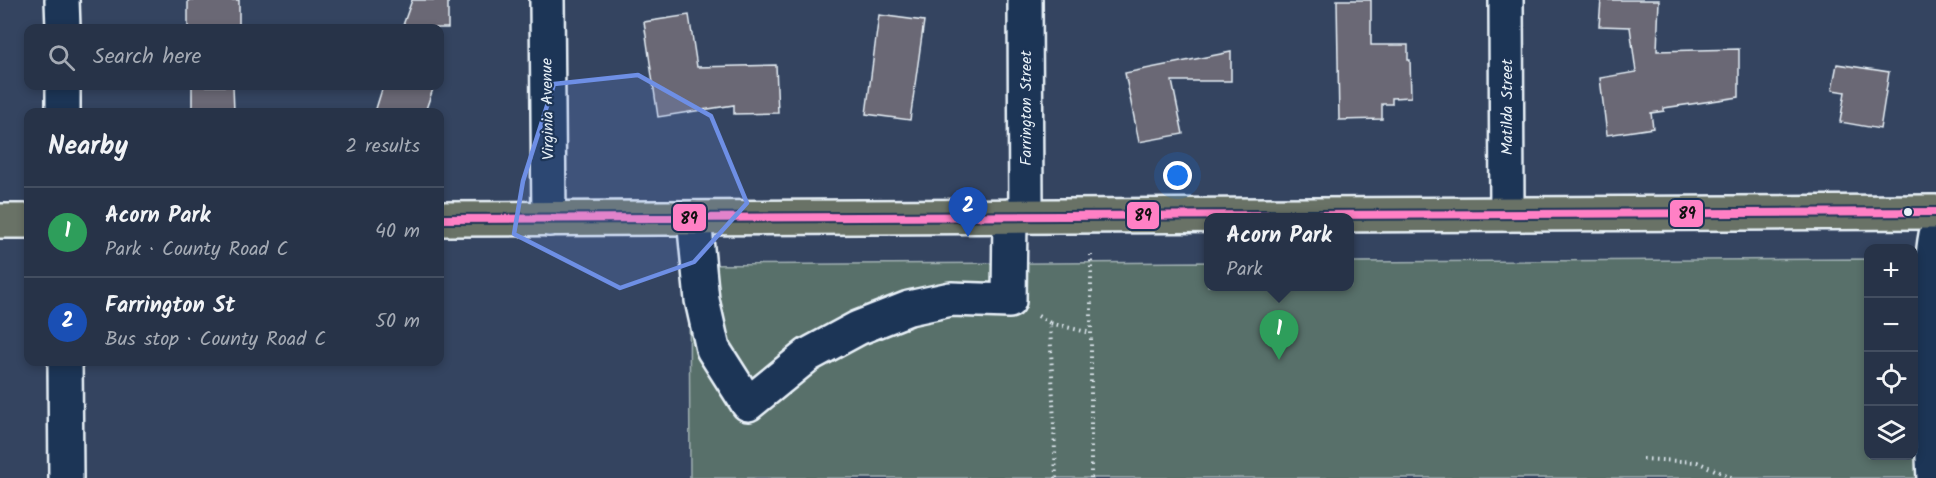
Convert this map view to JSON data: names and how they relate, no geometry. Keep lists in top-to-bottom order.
{
  "streets": {
    "street": ["Matilda Street", "Farrington Street", "Virginia Avenue"]
  },
  "lines": ["transit line 89"],
  "page": {
    "search": "Search here",
    "heading": ["Nearby", "2 results"],
    "list": [
      {
        "mark": "1",
        "name": "Acorn Park",
        "note": "Park · County Road C",
        "value": "40 m"
      },
      {
        "mark": "2",
        "name": "Farrington St",
        "note": "Bus stop · County Road C",
        "value": "50 m"
      }
    ],
    "pins": ["2", "1"],
    "popup": ["Acorn Park", "Park"],
    "map_buttons": ["+", "−"]
  }
}
